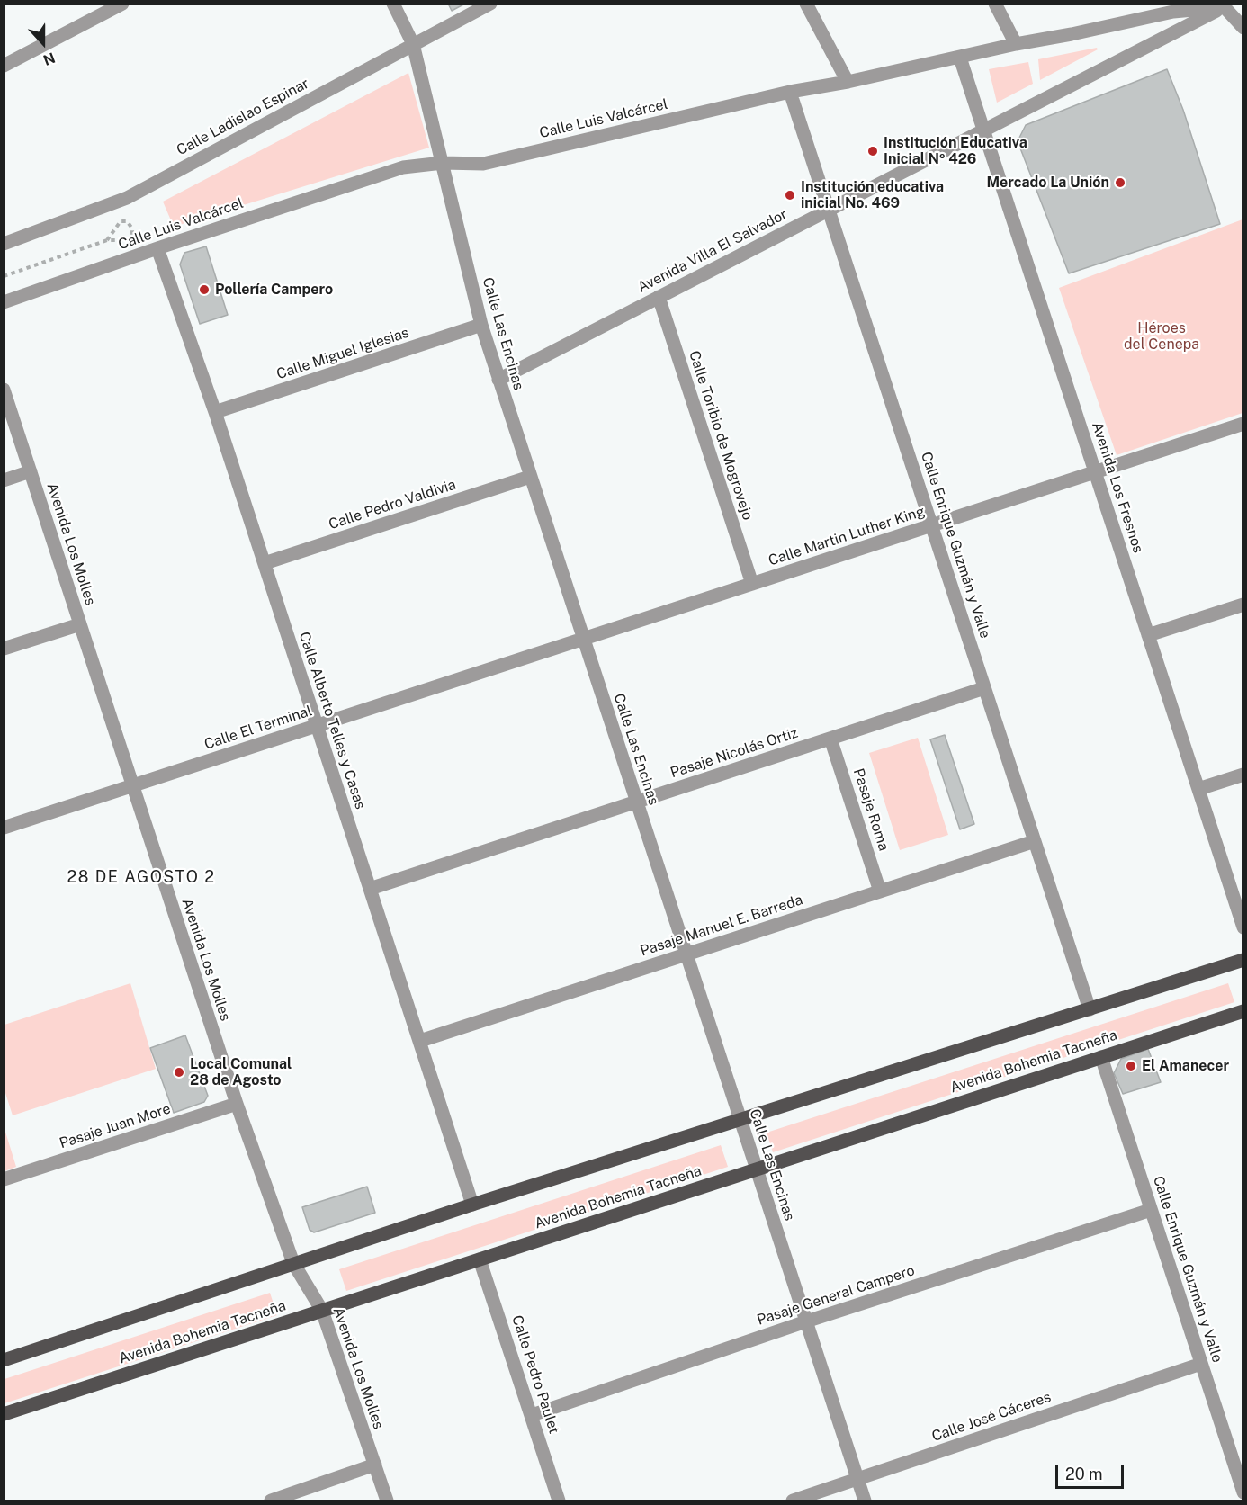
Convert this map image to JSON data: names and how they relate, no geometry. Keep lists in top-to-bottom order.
{
  "streets": {
    "main road": ["Avenida Bohemia Tacneña"],
    "street": [
      "Calle Ladislao Espinar",
      "Calle Luis Valcárcel",
      "Avenida Villa El Salvador",
      "Calle Las Encinas",
      "Calle Miguel Iglesias",
      "Calle Toribio de Mogrovejo",
      "Avenida Los Fresnos",
      "Calle Pedro Valdivia",
      "Calle Martin Luther King",
      "Avenida Los Molles",
      "Calle Enrique Guzmán y Valle",
      "Calle Alberto Telles y Casas",
      "Calle El Terminal",
      "Pasaje Nicolás Ortiz",
      "Pasaje Roma",
      "Pasaje Manuel E. Barreda",
      "Pasaje Juan More",
      "Pasaje General Campero",
      "Calle Pedro Paulet",
      "Calle José Cáceres"
    ]
  },
  "crossings": [
    ["Calle Ladislao Espinar", "Calle Las Encinas"],
    ["Calle Luis Valcárcel", "Avenida Villa El Salvador"],
    ["Calle Luis Valcárcel", "Calle Las Encinas"],
    ["Calle Luis Valcárcel", "Avenida Los Fresnos"],
    ["Calle Luis Valcárcel", "Calle Enrique Guzmán y Valle"],
    ["Calle Luis Valcárcel", "Calle Alberto Telles y Casas"],
    ["Avenida Villa El Salvador", "Calle Las Encinas"],
    ["Avenida Villa El Salvador", "Calle Toribio de Mogrovejo"],
    ["Avenida Villa El Salvador", "Avenida Los Fresnos"],
    ["Avenida Villa El Salvador", "Calle Enrique Guzmán y Valle"],
    ["Calle Las Encinas", "Calle Miguel Iglesias"],
    ["Calle Las Encinas", "Calle Pedro Valdivia"],
    ["Calle Las Encinas", "Calle Martin Luther King"],
    ["Calle Las Encinas", "Calle El Terminal"],
    ["Calle Las Encinas", "Pasaje Nicolás Ortiz"],
    ["Calle Las Encinas", "Pasaje Manuel E. Barreda"],
    ["Calle Las Encinas", "Avenida Bohemia Tacneña"],
    ["Calle Las Encinas", "Pasaje General Campero"],
    ["Calle Las Encinas", "Calle José Cáceres"],
    ["Calle Miguel Iglesias", "Calle Alberto Telles y Casas"],
    ["Calle Toribio de Mogrovejo", "Calle Martin Luther King"],
    ["Avenida Los Fresnos", "Calle Martin Luther King"],
    ["Calle Pedro Valdivia", "Calle Alberto Telles y Casas"],
    ["Calle Martin Luther King", "Calle Enrique Guzmán y Valle"],
    ["Calle Martin Luther King", "Calle El Terminal"],
    ["Avenida Los Molles", "Calle El Terminal"],
    ["Avenida Los Molles", "Avenida Bohemia Tacneña"],
    ["Avenida Los Molles", "Pasaje Juan More"],
    ["Calle Enrique Guzmán y Valle", "Pasaje Nicolás Ortiz"],
    ["Calle Enrique Guzmán y Valle", "Pasaje Manuel E. Barreda"],
    ["Calle Enrique Guzmán y Valle", "Avenida Bohemia Tacneña"],
    ["Calle Enrique Guzmán y Valle", "Pasaje General Campero"],
    ["Calle Enrique Guzmán y Valle", "Calle José Cáceres"],
    ["Calle Alberto Telles y Casas", "Calle El Terminal"],
    ["Calle Alberto Telles y Casas", "Pasaje Nicolás Ortiz"],
    ["Calle Alberto Telles y Casas", "Pasaje Manuel E. Barreda"],
    ["Pasaje Nicolás Ortiz", "Pasaje Roma"],
    ["Pasaje Roma", "Pasaje Manuel E. Barreda"],
    ["Avenida Bohemia Tacneña", "Calle Pedro Paulet"],
    ["Pasaje General Campero", "Calle Pedro Paulet"]
  ],
  "districts": ["28 DE AGOSTO 2"],
  "parks": ["Héroes del Cenepa"],
  "places": [
    "Institución Educativa Inicial Nº 426",
    "Mercado La Unión",
    "Institución educativa inicial No. 469",
    "Pollería Campero",
    "El Amanecer",
    "Local Comunal 28 de Agosto"
  ],
  "scale_bar": "20 m",
  "north": "bottom"
}
